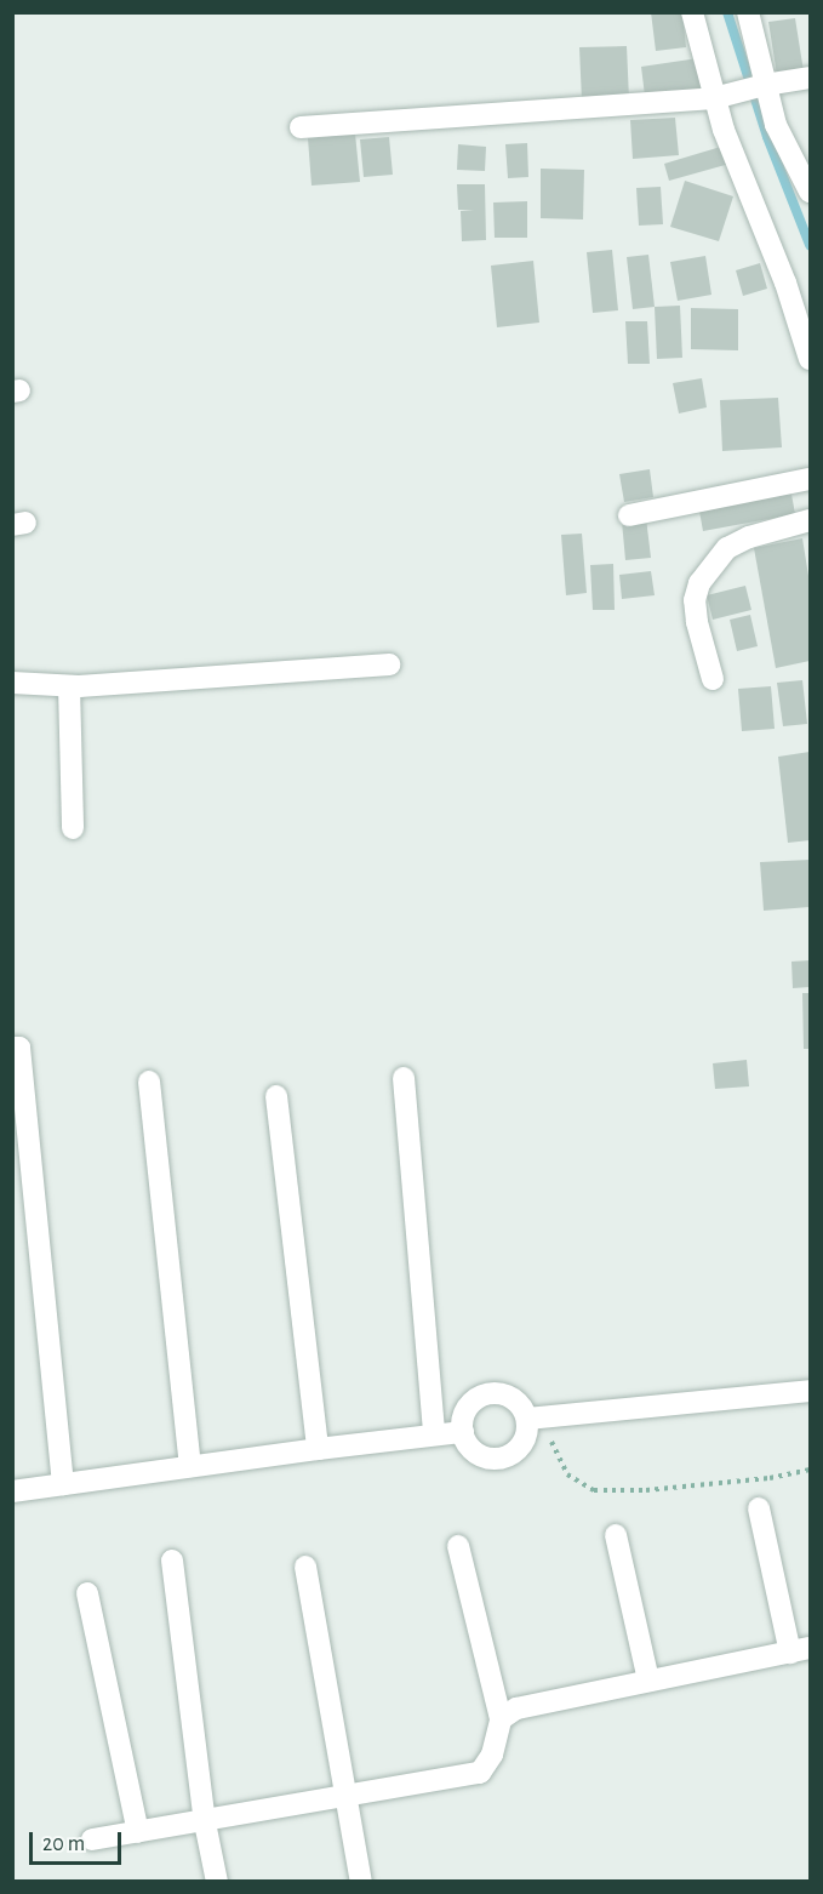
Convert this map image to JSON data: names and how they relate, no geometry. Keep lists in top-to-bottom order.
{
  "scale_bar": "20 m"
}
